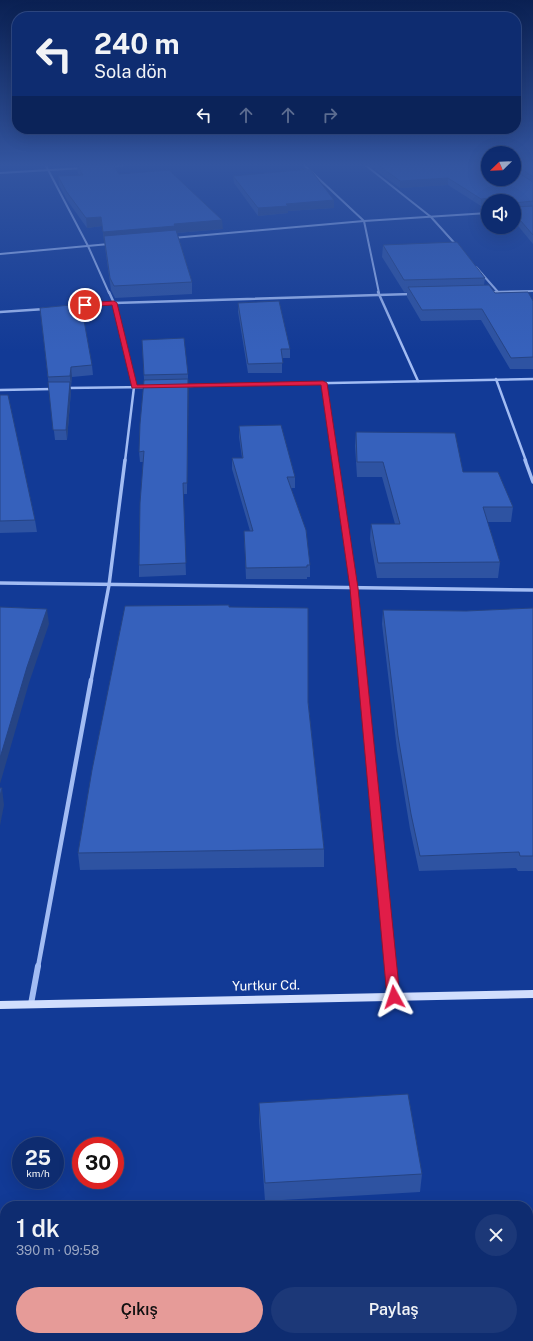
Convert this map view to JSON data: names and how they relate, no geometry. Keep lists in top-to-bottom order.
{
  "streets": {
    "street": ["Yurtkur Cd."]
  },
  "north": "bottom left",
  "page": {
    "turn": ["240 m", "Sola dön"],
    "speed": "25 km/h",
    "limit": "30",
    "heading": ["1 dk", "390 m · 09:58"],
    "buttons": ["Çıkış", "Paylaş"]
  }
}
